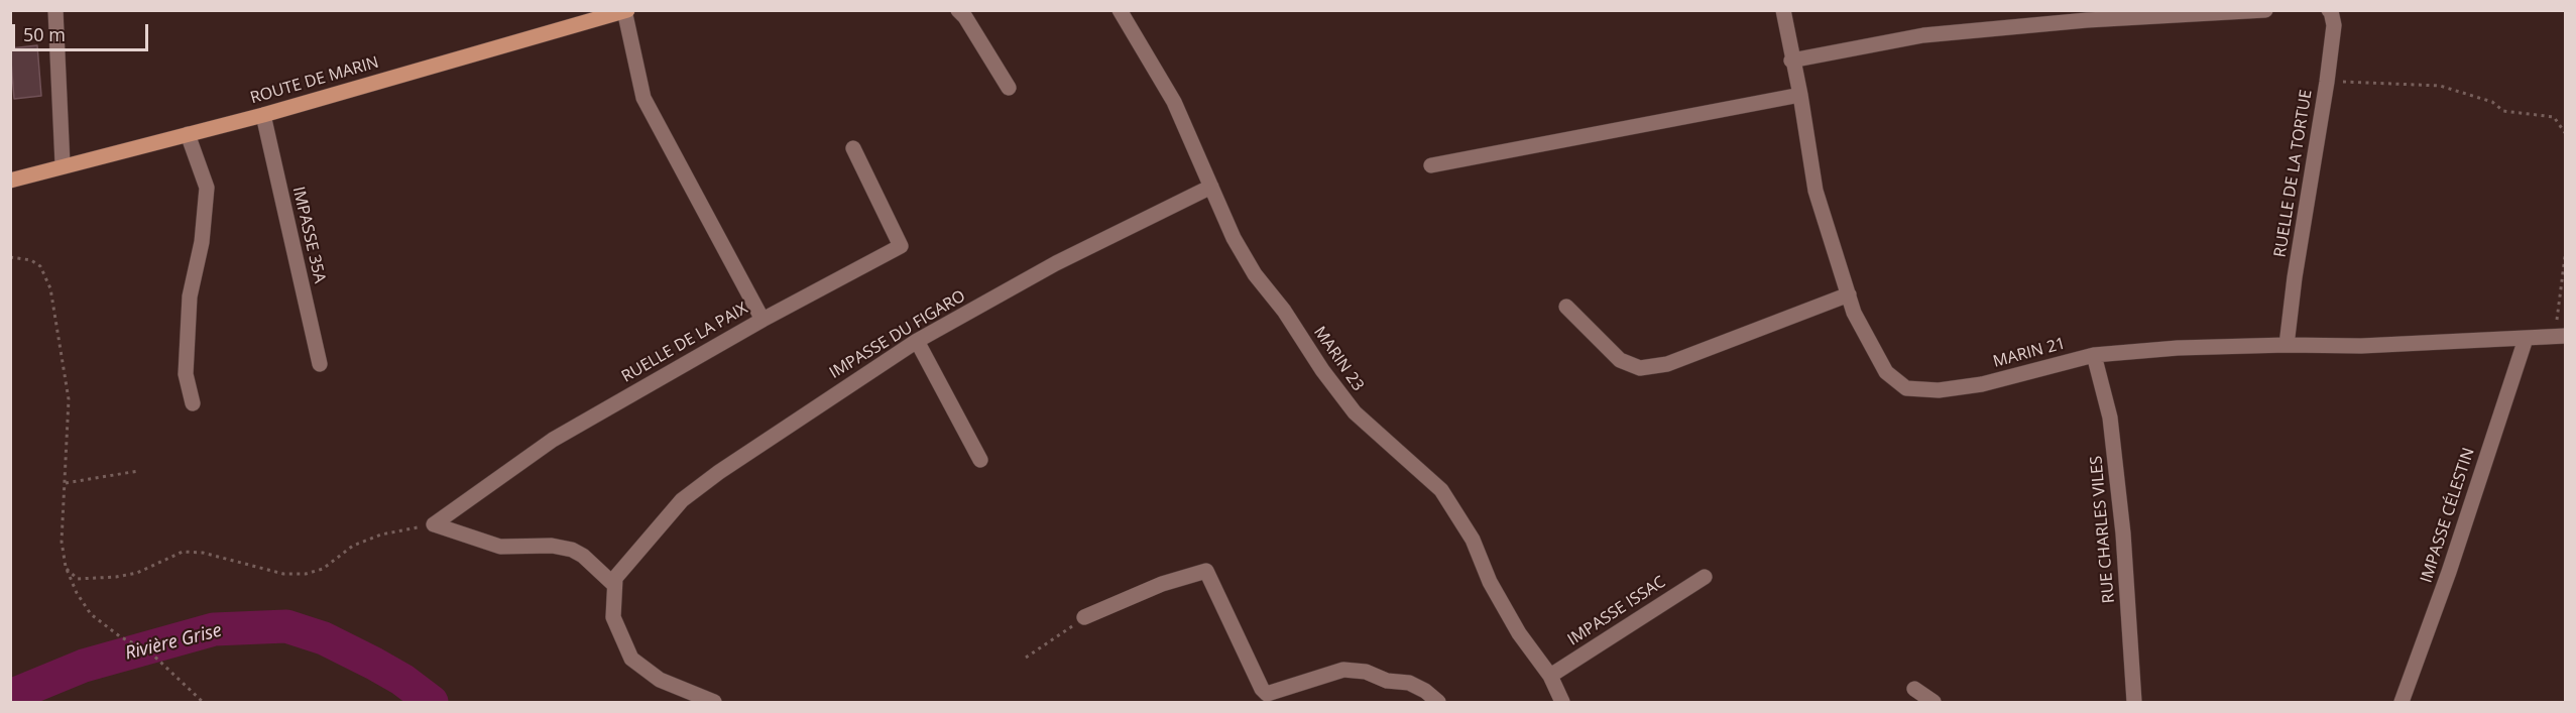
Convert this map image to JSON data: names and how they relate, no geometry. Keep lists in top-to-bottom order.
{
  "streets": {
    "main road": ["ROUTE DE MARIN"],
    "street": [
      "RUELLE DE LA TORTUE",
      "IMPASSE 35A",
      "IMPASSE DU FIGARO",
      "RUELLE DE LA PAIX",
      "MARIN 21",
      "MARIN 23",
      "IMPASSE CÉLESTIN",
      "RUE CHARLES VILES",
      "IMPASSE ISSAC"
    ]
  },
  "crossings": [
    ["ROUTE DE MARIN", "IMPASSE 35A"],
    ["ROUTE DE MARIN", "RUELLE DE LA PAIX"],
    ["RUELLE DE LA TORTUE", "MARIN 21"],
    ["IMPASSE DU FIGARO", "MARIN 23"],
    ["MARIN 21", "IMPASSE CÉLESTIN"],
    ["MARIN 21", "RUE CHARLES VILES"],
    ["MARIN 23", "IMPASSE ISSAC"]
  ],
  "water": ["Rivière Grise"],
  "scale_bar": "50 m"
}
